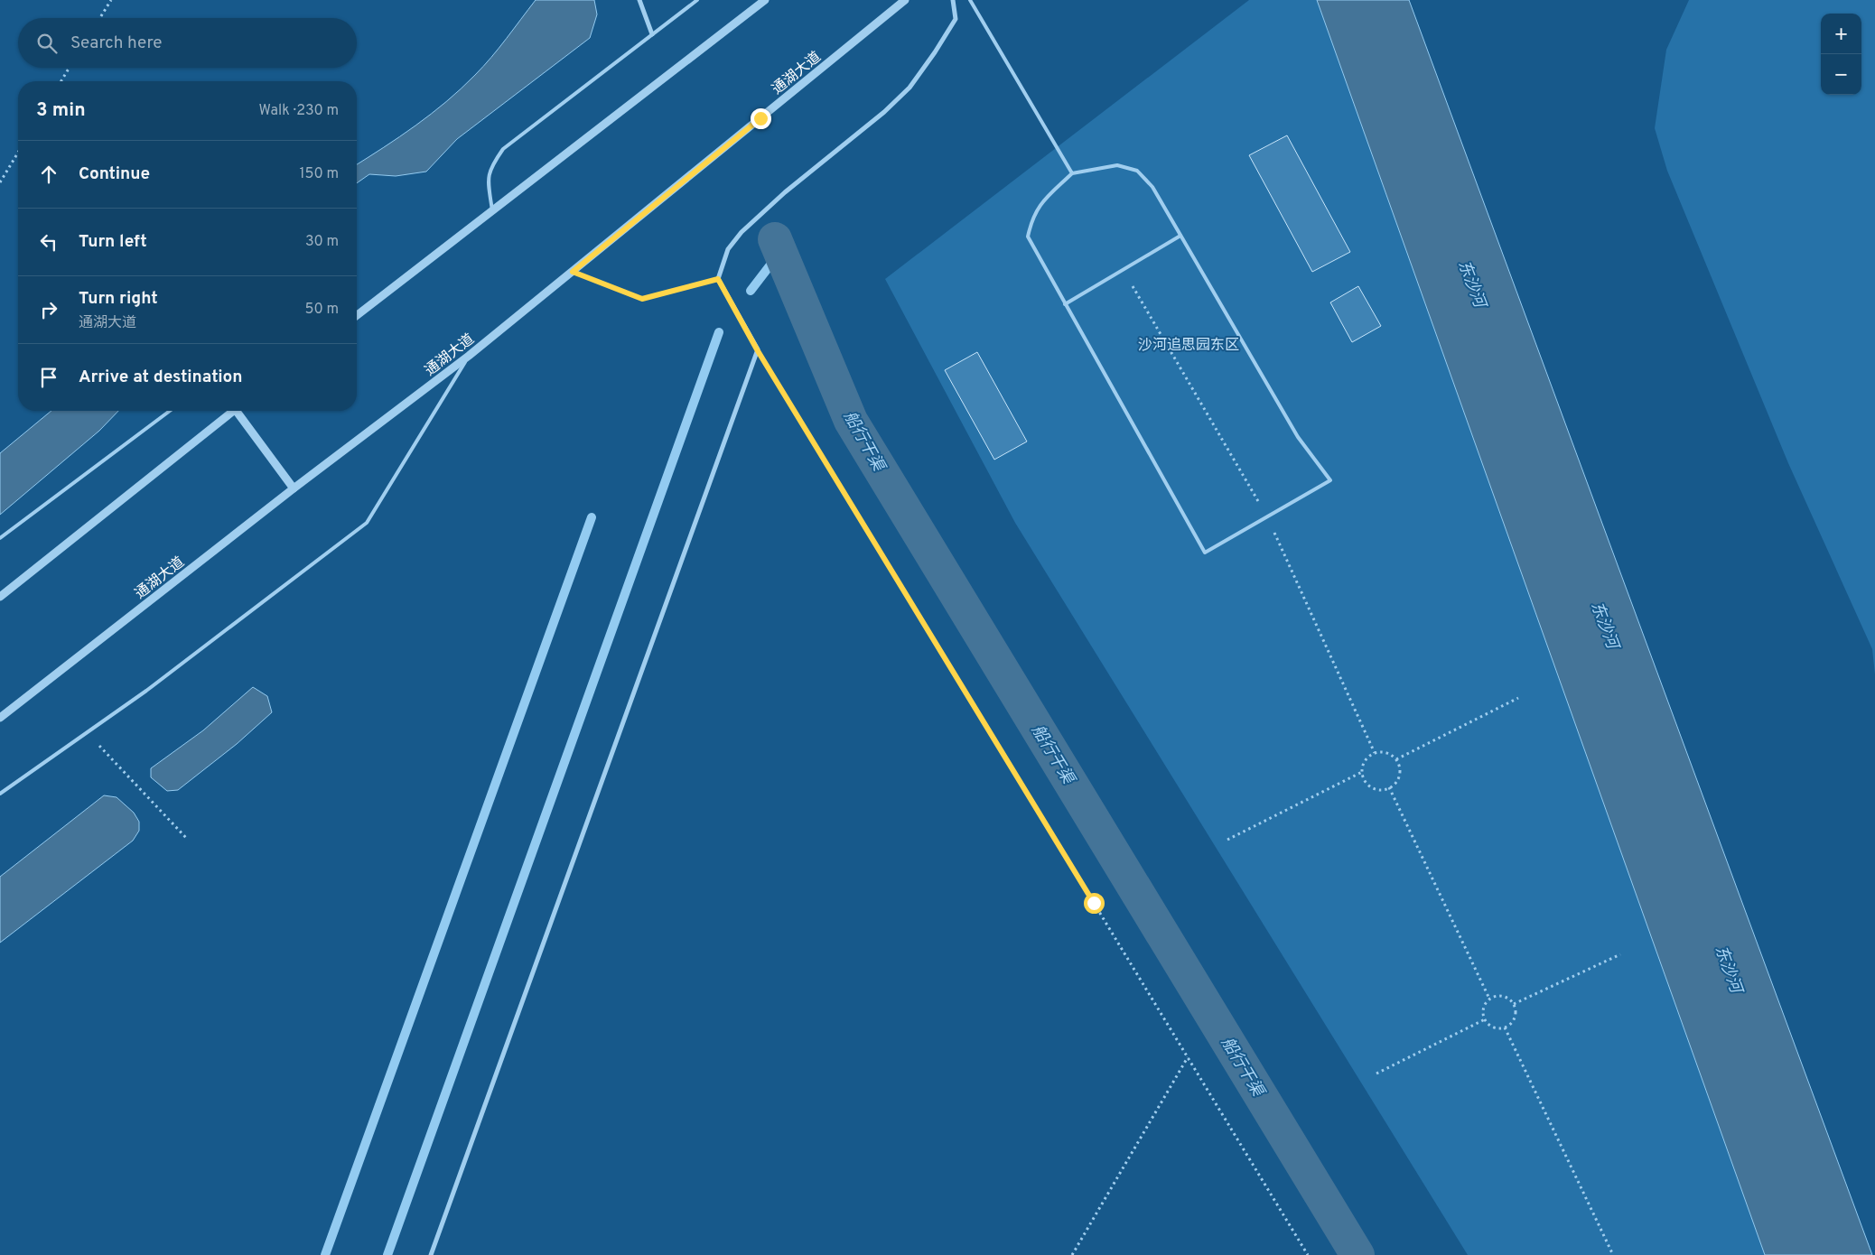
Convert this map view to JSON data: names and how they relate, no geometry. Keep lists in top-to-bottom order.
{
  "streets": {
    "street": ["通湖大道"]
  },
  "water": ["东沙河", "船行干渠"],
  "parks": ["沙河追思园东区"],
  "page": {
    "map_buttons": ["+", "−"],
    "search": "Search here",
    "heading": ["3 min", "Walk · 230 m"],
    "list": [
      ["Continue", "150 m"],
      ["Turn left", "30 m"],
      ["Turn right", "通湖大道", "50 m"],
      "Arrive at destination"
    ]
  }
}
